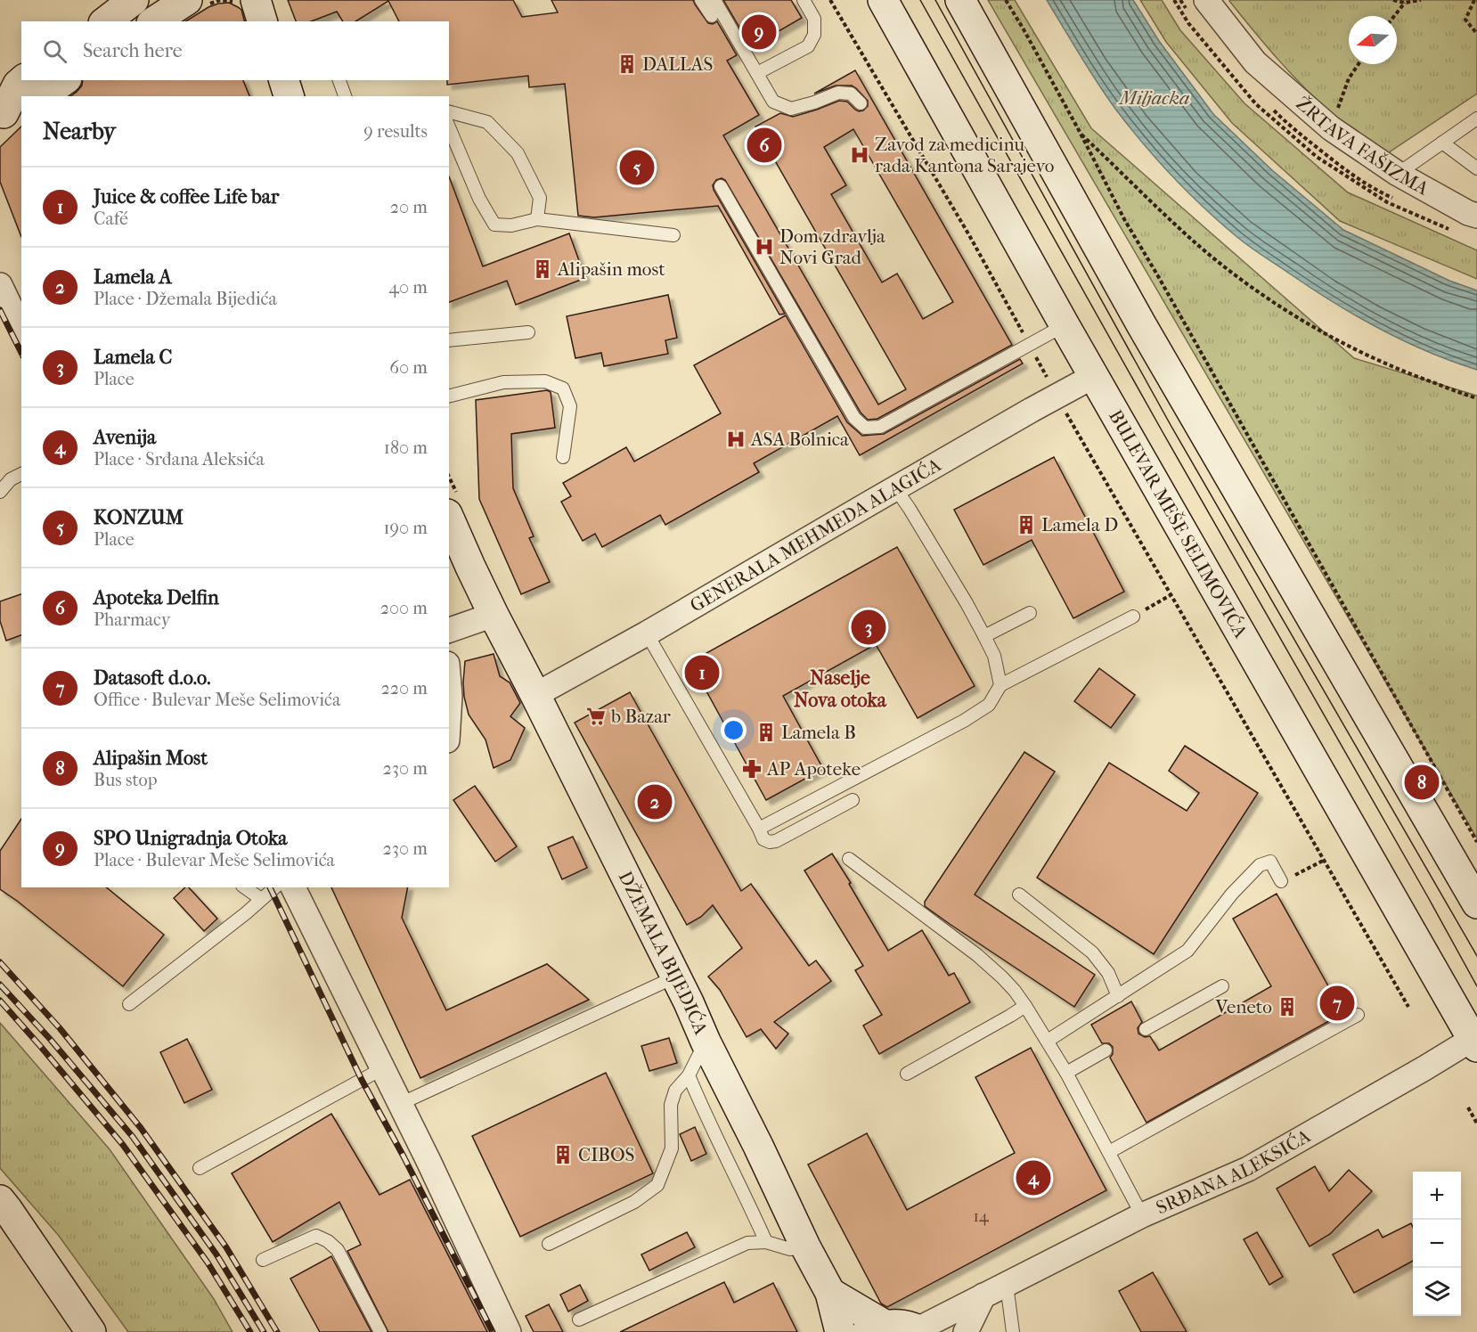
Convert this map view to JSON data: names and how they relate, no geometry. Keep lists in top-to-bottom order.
{
  "streets": {
    "main road": ["BULEVAR MEŠE SELIMOVIĆA", "DŽEMALA BIJEDIĆA"],
    "street": ["ŽRTAVA FAŠIZMA", "GENERALA MEHMEDA ALAGIĆA", "SRĐANA ALEKSIĆA"]
  },
  "crossings": [
    ["BULEVAR MEŠE SELIMOVIĆA", "GENERALA MEHMEDA ALAGIĆA"],
    ["BULEVAR MEŠE SELIMOVIĆA", "SRĐANA ALEKSIĆA"],
    ["GENERALA MEHMEDA ALAGIĆA", "DŽEMALA BIJEDIĆA"]
  ],
  "districts": ["Naselje Nova otoka"],
  "water": ["Miljacka"],
  "places": {
    "building": [
      "DALLAS",
      "Alipašin most",
      "Lamela D",
      "Lamela B",
      "Veneto",
      "CIBOS"
    ],
    "hospital": ["Zavod za medicinu rada Kantona Sarajevo", "Dom zdravlja Novi Grad", "ASA Bolnica"],
    "supermarket": ["b Bazar"],
    "pharmacy": ["AP Apoteke"]
  },
  "house_numbers": ["14"],
  "north": "left",
  "page": {
    "pins": [
      "9",
      "6",
      "5",
      "3",
      "1",
      "8",
      "2",
      "7",
      "4"
    ],
    "search": "Search here",
    "heading": ["Nearby", "9 results"],
    "list": [
      {
        "mark": "1",
        "name": "Juice & coffee Life bar",
        "note": "Café",
        "value": "20 m"
      },
      {
        "mark": "2",
        "name": "Lamela A",
        "note": "Place · Džemala Bijedića",
        "value": "40 m"
      },
      {
        "mark": "3",
        "name": "Lamela C",
        "note": "Place",
        "value": "60 m"
      },
      {
        "mark": "4",
        "name": "Avenija",
        "note": "Place · Srđana Aleksića",
        "value": "180 m"
      },
      {
        "mark": "5",
        "name": "KONZUM",
        "note": "Place",
        "value": "190 m"
      },
      {
        "mark": "6",
        "name": "Apoteka Delfin",
        "note": "Pharmacy",
        "value": "200 m"
      },
      {
        "mark": "7",
        "name": "Datasoft d.o.o.",
        "note": "Office · Bulevar Meše Selimovića",
        "value": "220 m"
      },
      {
        "mark": "8",
        "name": "Alipašin Most",
        "note": "Bus stop",
        "value": "230 m"
      },
      {
        "mark": "9",
        "name": "SPO Unigradnja Otoka",
        "note": "Place · Bulevar Meše Selimovića",
        "value": "230 m"
      }
    ],
    "map_buttons": ["+", "−"]
  }
}
